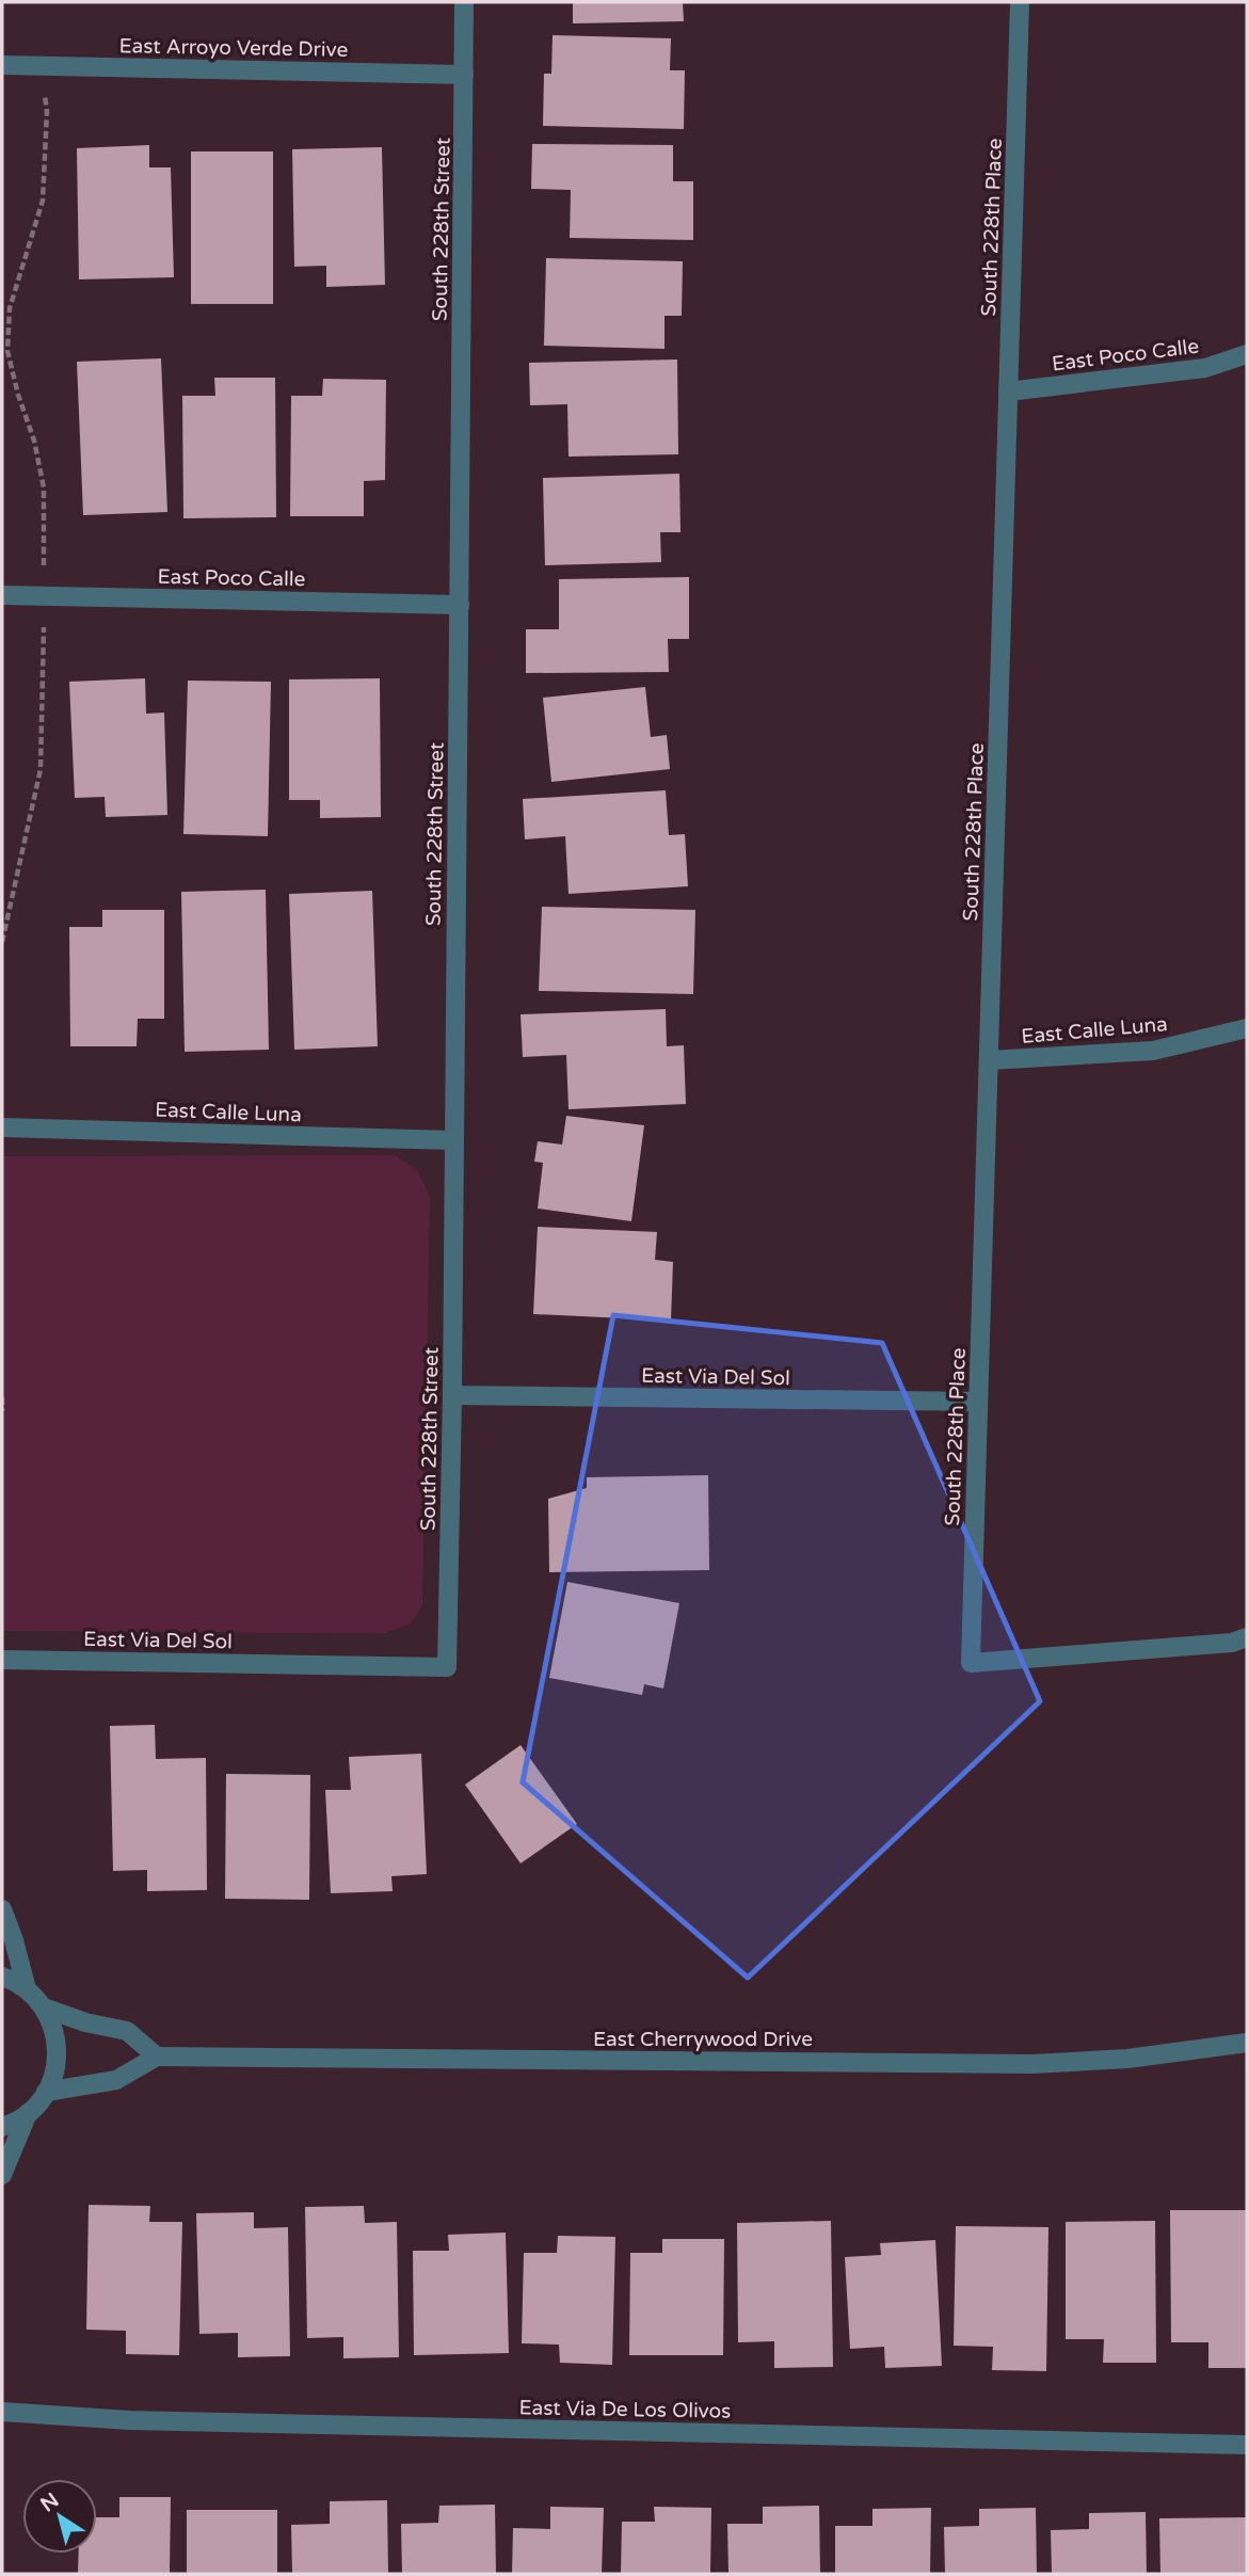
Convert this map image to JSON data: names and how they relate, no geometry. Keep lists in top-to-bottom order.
{
  "streets": {
    "street": [
      "East Arroyo Verde Drive",
      "South 228th Place",
      "South 228th Street",
      "East Poco Calle",
      "East Calle Luna",
      "East Via Del Sol",
      "East Cherrywood Drive",
      "East Via De Los Olivos"
    ]
  },
  "crossings": [
    ["East Arroyo Verde Drive", "South 228th Street"],
    ["South 228th Place", "East Poco Calle"],
    ["South 228th Place", "East Calle Luna"],
    ["South 228th Place", "East Via Del Sol"],
    ["South 228th Street", "East Poco Calle"],
    ["South 228th Street", "East Calle Luna"],
    ["South 228th Street", "East Via Del Sol"]
  ],
  "north": "top left"
}
